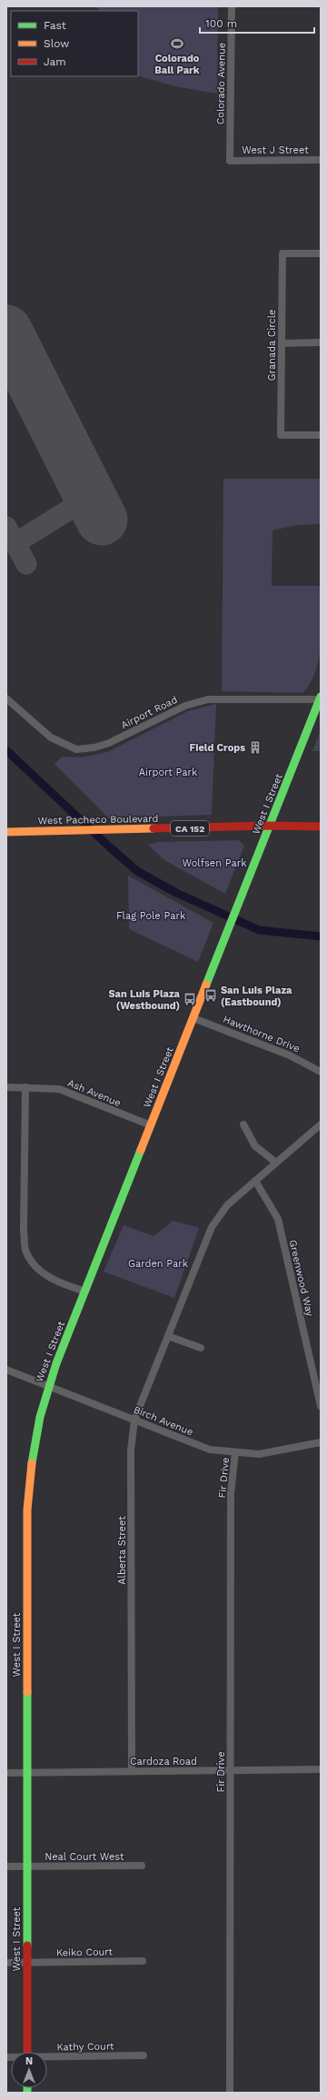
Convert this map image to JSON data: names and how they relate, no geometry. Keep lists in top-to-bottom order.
{
  "streets": {
    "main road": ["West I Street", "West Pacheco Boulevard", "CA 152"],
    "street": [
      "Colorado Avenue",
      "West J Street",
      "Granada Circle",
      "Airport Road",
      "Hawthorne Drive",
      "Ash Avenue",
      "Greenwood Way",
      "Birch Avenue",
      "Fir Drive",
      "Alberta Street",
      "Cardoza Road",
      "Neal Court West",
      "Keiko Court",
      "Kathy Court"
    ]
  },
  "crossings": [
    ["Colorado Avenue", "West J Street"],
    ["Airport Road", "West I Street"],
    ["West I Street", "West Pacheco Boulevard"],
    ["West I Street", "Hawthorne Drive"],
    ["West I Street", "Ash Avenue"],
    ["West I Street", "Birch Avenue"],
    ["West I Street", "Cardoza Road"],
    ["West I Street", "Neal Court West"],
    ["West I Street", "Keiko Court"],
    ["Greenwood Way", "Alberta Street"],
    ["Birch Avenue", "Fir Drive"],
    ["Birch Avenue", "Alberta Street"],
    ["Fir Drive", "Cardoza Road"],
    ["Alberta Street", "Cardoza Road"]
  ],
  "parks": [
    "Airport Park",
    "Wolfsen Park",
    "Flag Pole Park",
    "Garden Park"
  ],
  "places": {
    "sports": ["Colorado Ball Park"],
    "building": ["Field Crops"],
    "bus stop": ["San Luis Plaza (Eastbound)", "San Luis Plaza (Westbound)"]
  },
  "legend": ["Fast", "Slow", "Jam"],
  "scale_bar": "100 m",
  "north": "top"
}
